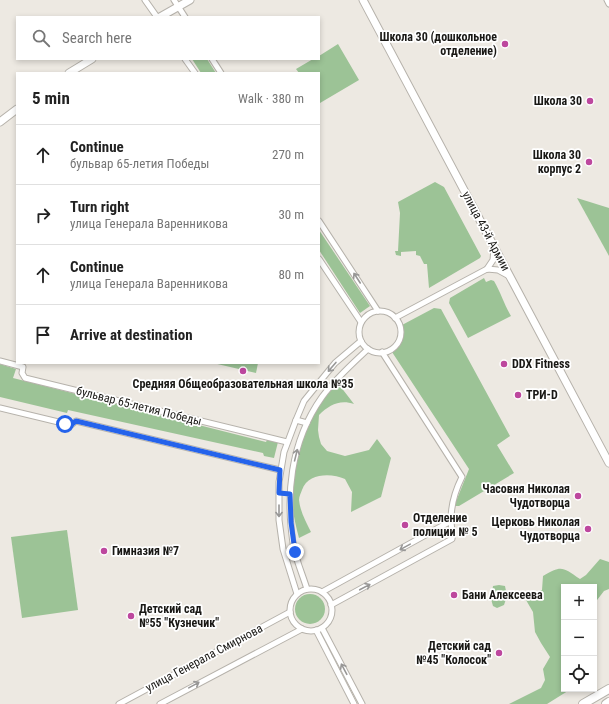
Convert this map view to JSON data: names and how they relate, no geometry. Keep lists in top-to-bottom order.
{
  "streets": {
    "main road": ["улица 43-й Армии"],
    "street": ["бульвар 65-летия Победы", "улица Генерала Смирнова"]
  },
  "places": [
    "Школа 30 (дошкольное отделение)",
    "Школа 30",
    "Школа 30 корпус 2",
    "DDX Fitness",
    "Средняя Общеобразовательная школа №35",
    "ТРИ-D",
    "Часовня Николая Чудотворца",
    "Отделение полиции № 5",
    "Церковь Николая Чудотворца",
    "Гимназия №7",
    "Бани Алексеева",
    "Детский сад №55 \"Кузнечик\"",
    "Детский сад №45 \"Колосок\""
  ],
  "page": {
    "search": "Search here",
    "heading": ["5 min", "Walk · 380 m"],
    "list": [
      ["Continue", "бульвар 65-летия Победы", "270 m"],
      ["Turn right", "улица Генерала Варенникова", "30 m"],
      ["Continue", "улица Генерала Варенникова", "80 m"],
      "Arrive at destination"
    ],
    "map_buttons": ["+", "−"]
  }
}
